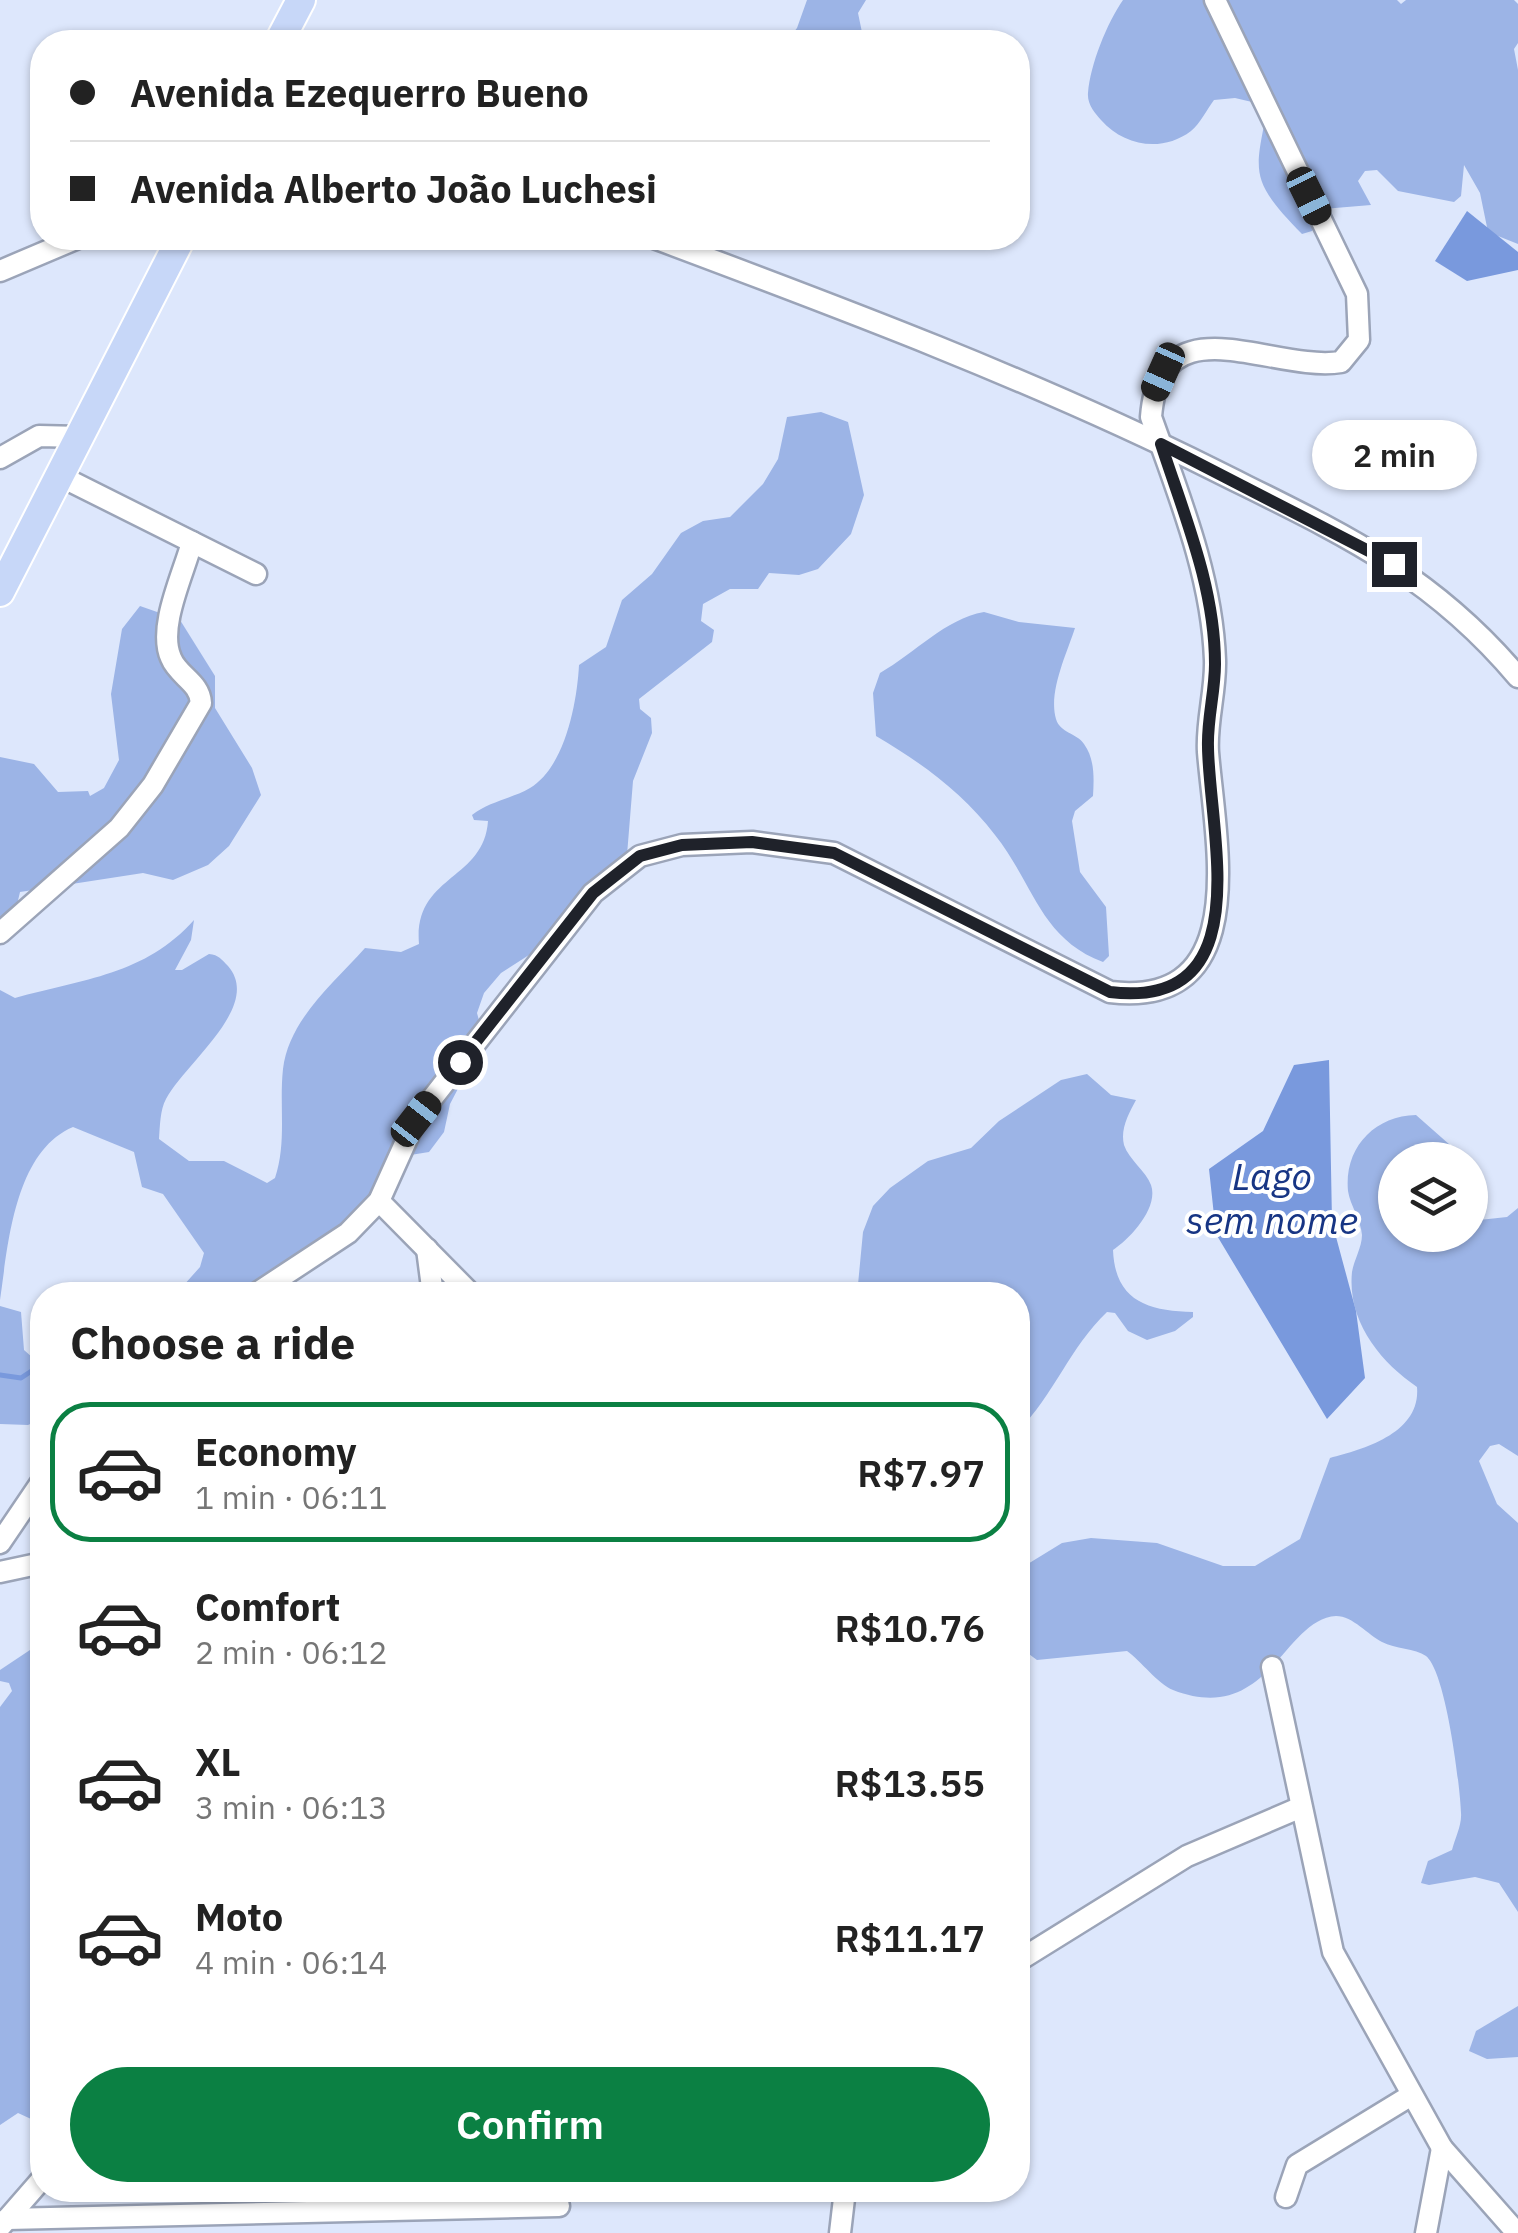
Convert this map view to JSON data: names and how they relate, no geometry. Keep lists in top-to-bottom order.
{
  "water": ["Lago sem nome"],
  "page": {
    "banner": ["Avenida Ezequerro Bueno", "Avenida Alberto João Luchesi"],
    "bubble": "2 min",
    "heading": "Choose a ride",
    "list": [
      {
        "name": "Economy",
        "note": "1 min · 06:11",
        "value": "R$7.97"
      },
      {
        "name": "Comfort",
        "note": "2 min · 06:12",
        "value": "R$10.76"
      },
      {
        "name": "XL",
        "note": "3 min · 06:13",
        "value": "R$13.55"
      },
      {
        "name": "Moto",
        "note": "4 min · 06:14",
        "value": "R$11.17"
      }
    ],
    "buttons": "Confirm"
  }
}
